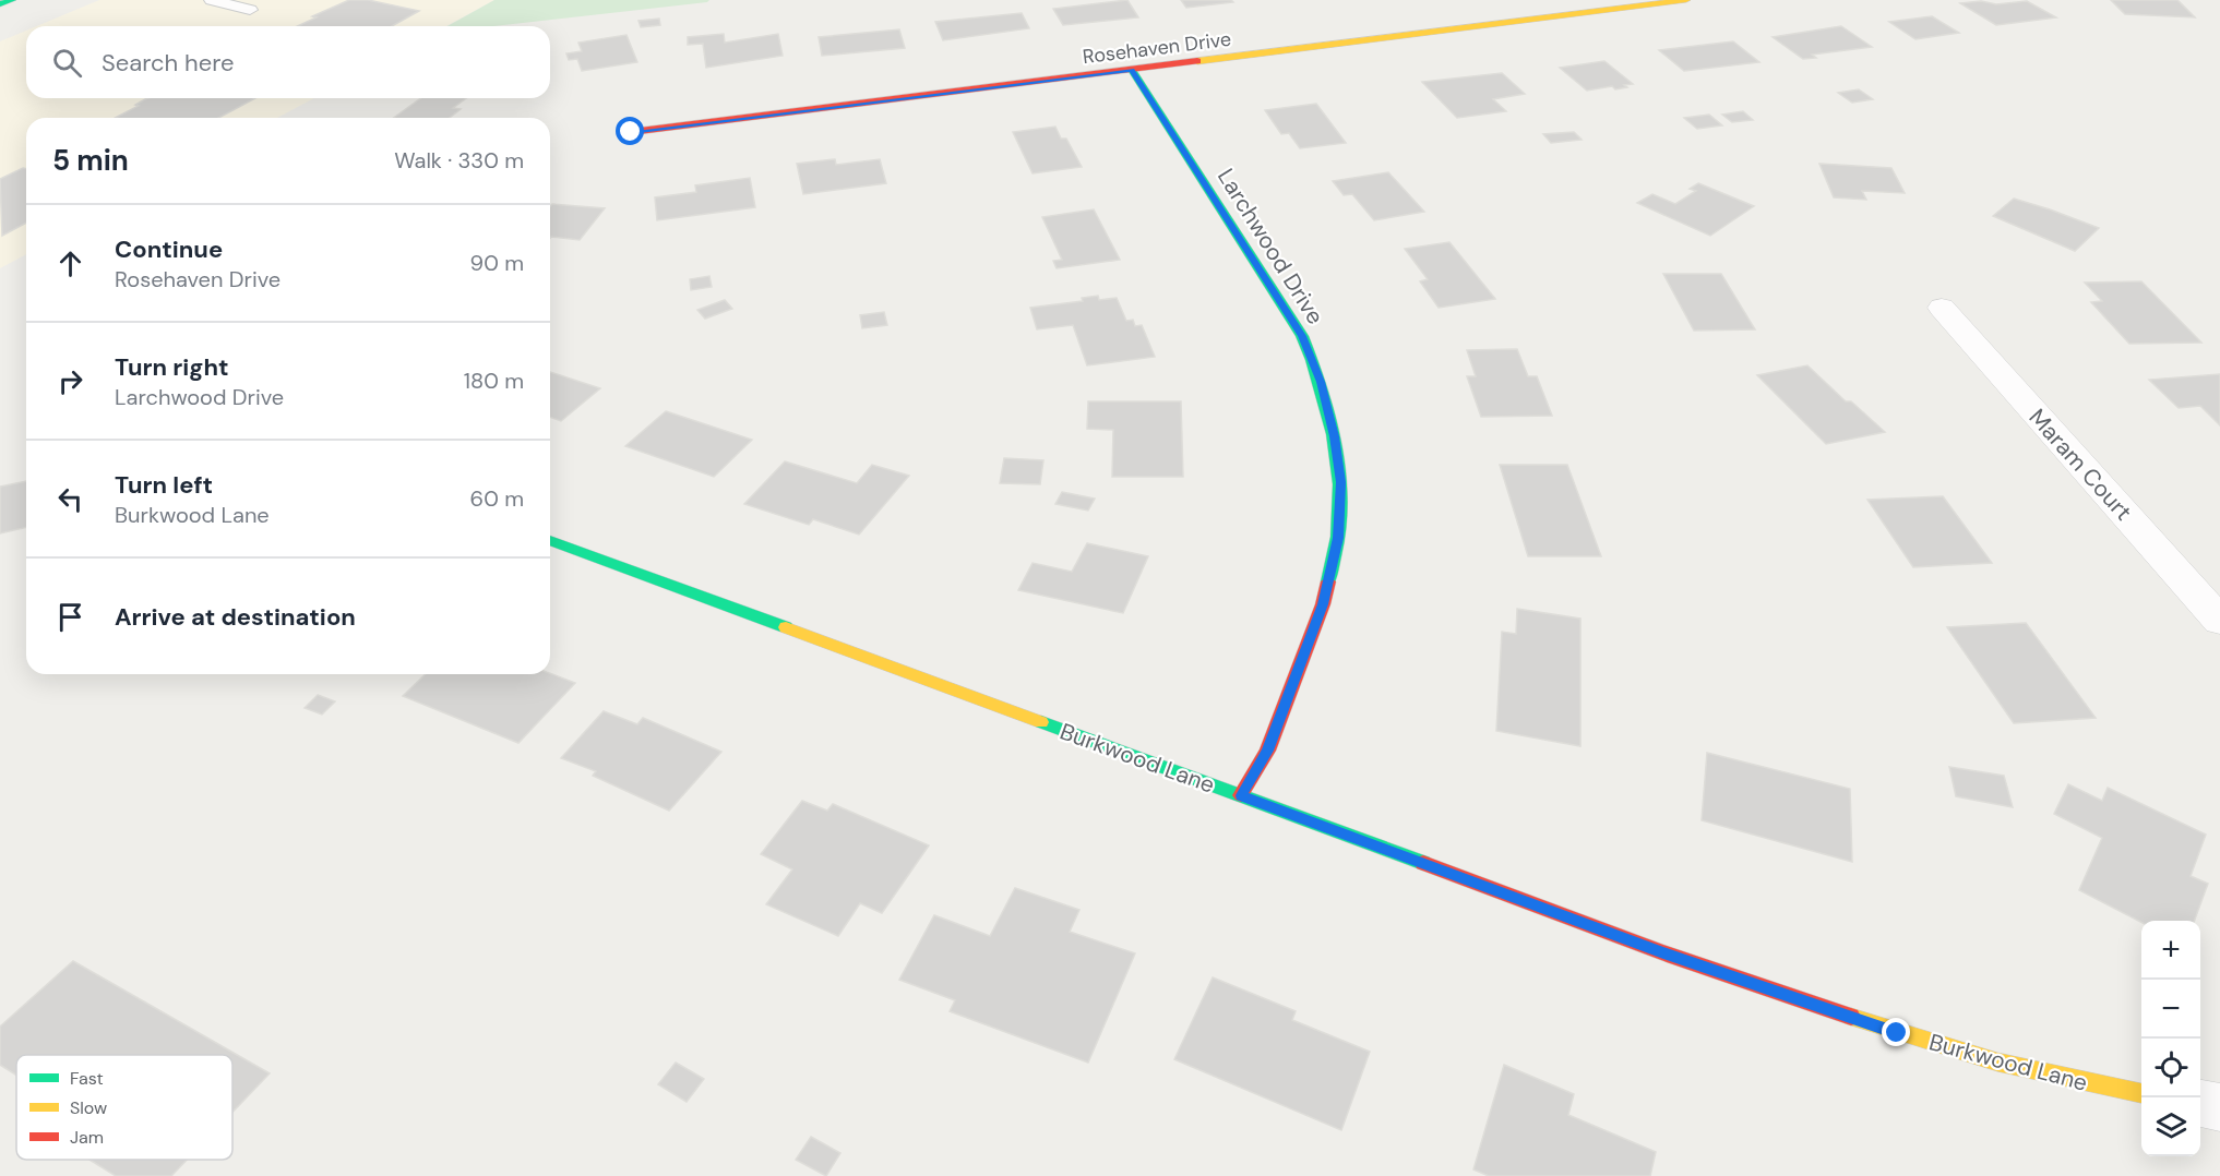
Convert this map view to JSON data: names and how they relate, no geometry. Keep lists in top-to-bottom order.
{
  "streets": {
    "street": [
      "Rosehaven Drive",
      "Larchwood Drive",
      "Maram Court",
      "Burkwood Lane"
    ]
  },
  "crossings": [
    ["Rosehaven Drive", "Larchwood Drive"],
    ["Larchwood Drive", "Burkwood Lane"]
  ],
  "legend": ["Fast", "Slow", "Jam"],
  "page": {
    "search": "Search here",
    "heading": ["5 min", "Walk · 330 m"],
    "list": [
      ["Continue", "Rosehaven Drive", "90 m"],
      ["Turn right", "Larchwood Drive", "180 m"],
      ["Turn left", "Burkwood Lane", "60 m"],
      "Arrive at destination"
    ],
    "map_buttons": ["+", "−"]
  }
}
